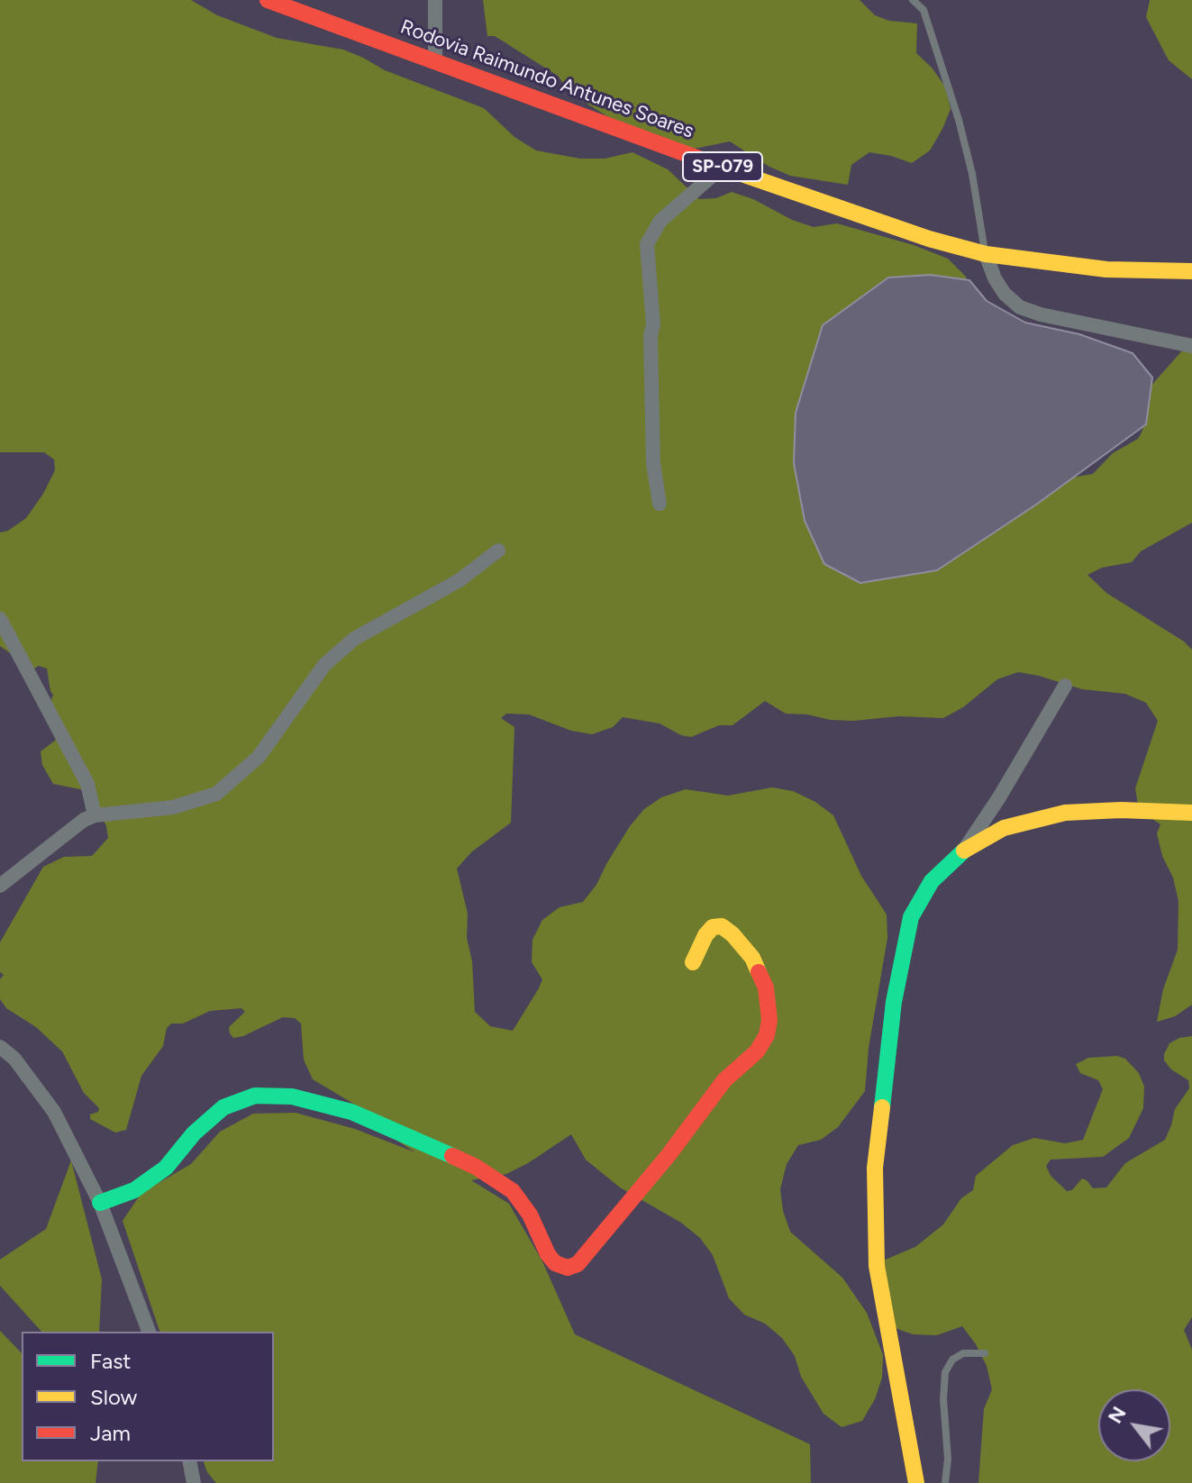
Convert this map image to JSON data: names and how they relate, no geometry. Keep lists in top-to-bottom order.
{
  "streets": {
    "main road": ["Rodovia Raimundo Antunes Soares", "SP-079"]
  },
  "legend": ["Fast", "Slow", "Jam"],
  "north": "top left"
}
